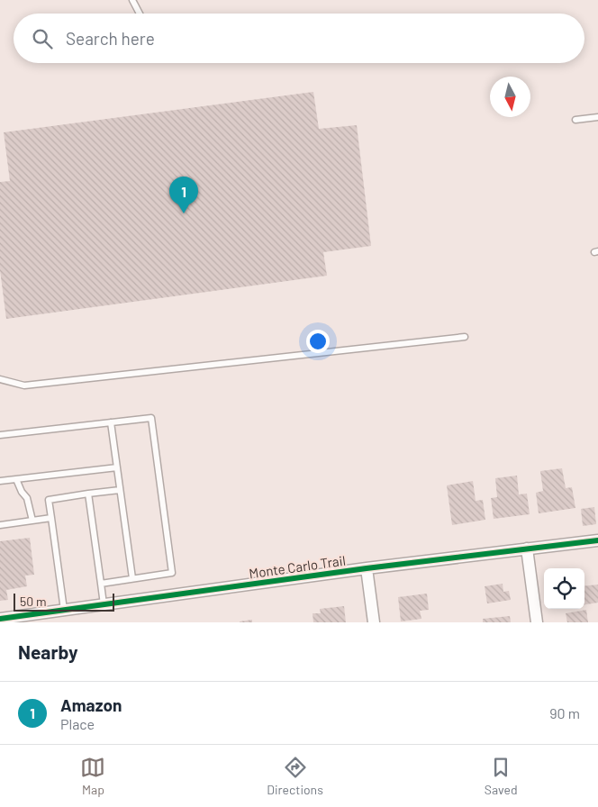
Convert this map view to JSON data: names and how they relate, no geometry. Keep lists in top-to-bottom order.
{
  "streets": {
    "street": ["Monte Carlo Trail"]
  },
  "scale_bar": "50 m",
  "north": "bottom",
  "page": {
    "search": "Search here",
    "pins": "1",
    "scale": "50 m",
    "heading": "Nearby",
    "list": [
      {
        "mark": "1",
        "name": "Amazon",
        "note": "Place",
        "value": "90 m"
      }
    ],
    "nav": ["Map", "Directions", "Saved"]
  }
}
